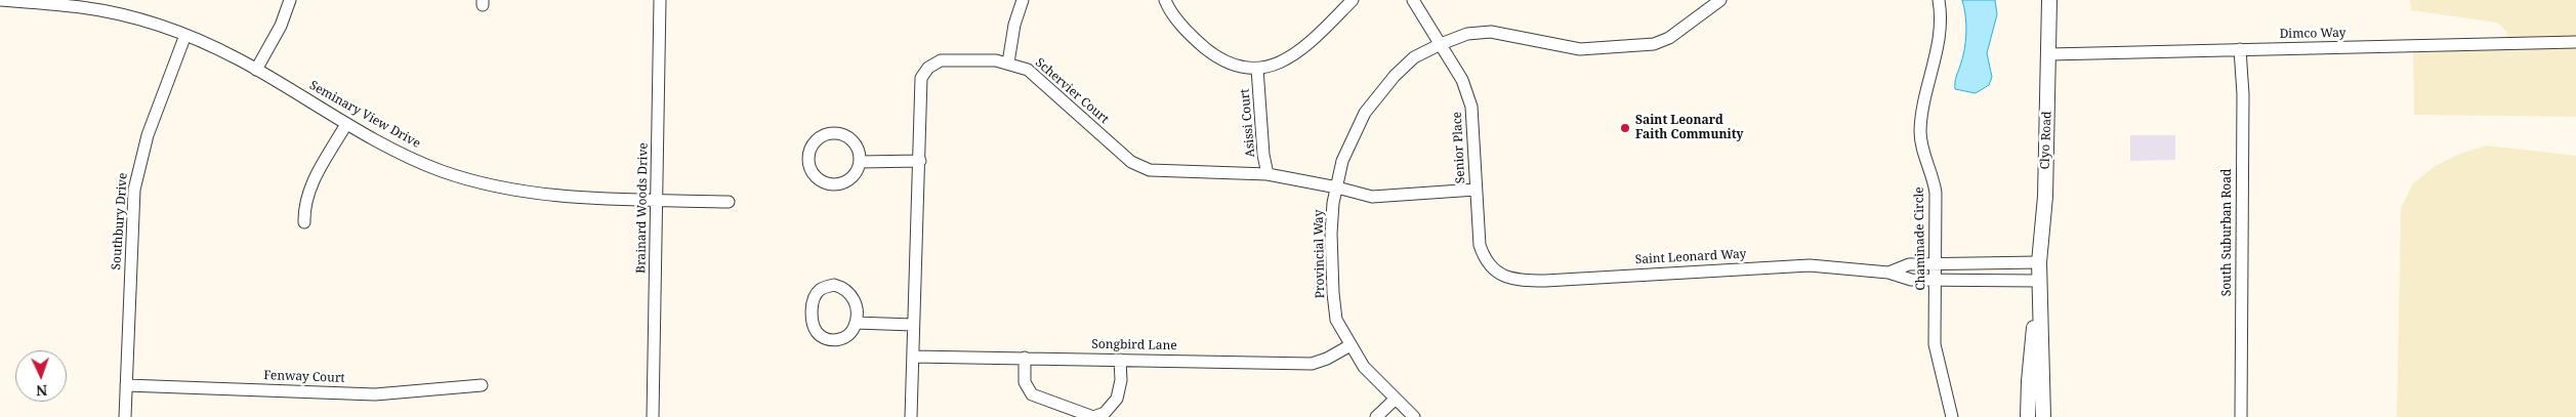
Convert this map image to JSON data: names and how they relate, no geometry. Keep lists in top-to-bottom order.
{
  "streets": {
    "street": [
      "Dimco Way",
      "Schervier Court",
      "Seminary View Drive",
      "Asissi Court",
      "Clyo Road",
      "Senior Place",
      "Brainard Woods Drive",
      "Southbury Drive",
      "South Suburban Road",
      "Chaminade Circle",
      "Provincial Way",
      "Saint Leonard Way",
      "Songbird Lane",
      "Fenway Court"
    ]
  },
  "crossings": [
    ["Dimco Way", "Clyo Road"],
    ["Dimco Way", "South Suburban Road"],
    ["Schervier Court", "Asissi Court"],
    ["Schervier Court", "Senior Place"],
    ["Schervier Court", "Provincial Way"],
    ["Schervier Court", "Songbird Lane"],
    ["Seminary View Drive", "Brainard Woods Drive"],
    ["Seminary View Drive", "Southbury Drive"],
    ["Clyo Road", "Saint Leonard Way"],
    ["Senior Place", "Provincial Way"],
    ["Senior Place", "Saint Leonard Way"],
    ["Southbury Drive", "Fenway Court"],
    ["Chaminade Circle", "Saint Leonard Way"],
    ["Provincial Way", "Songbird Lane"]
  ],
  "places": ["Saint Leonard Faith Community"],
  "north": "bottom"
}
